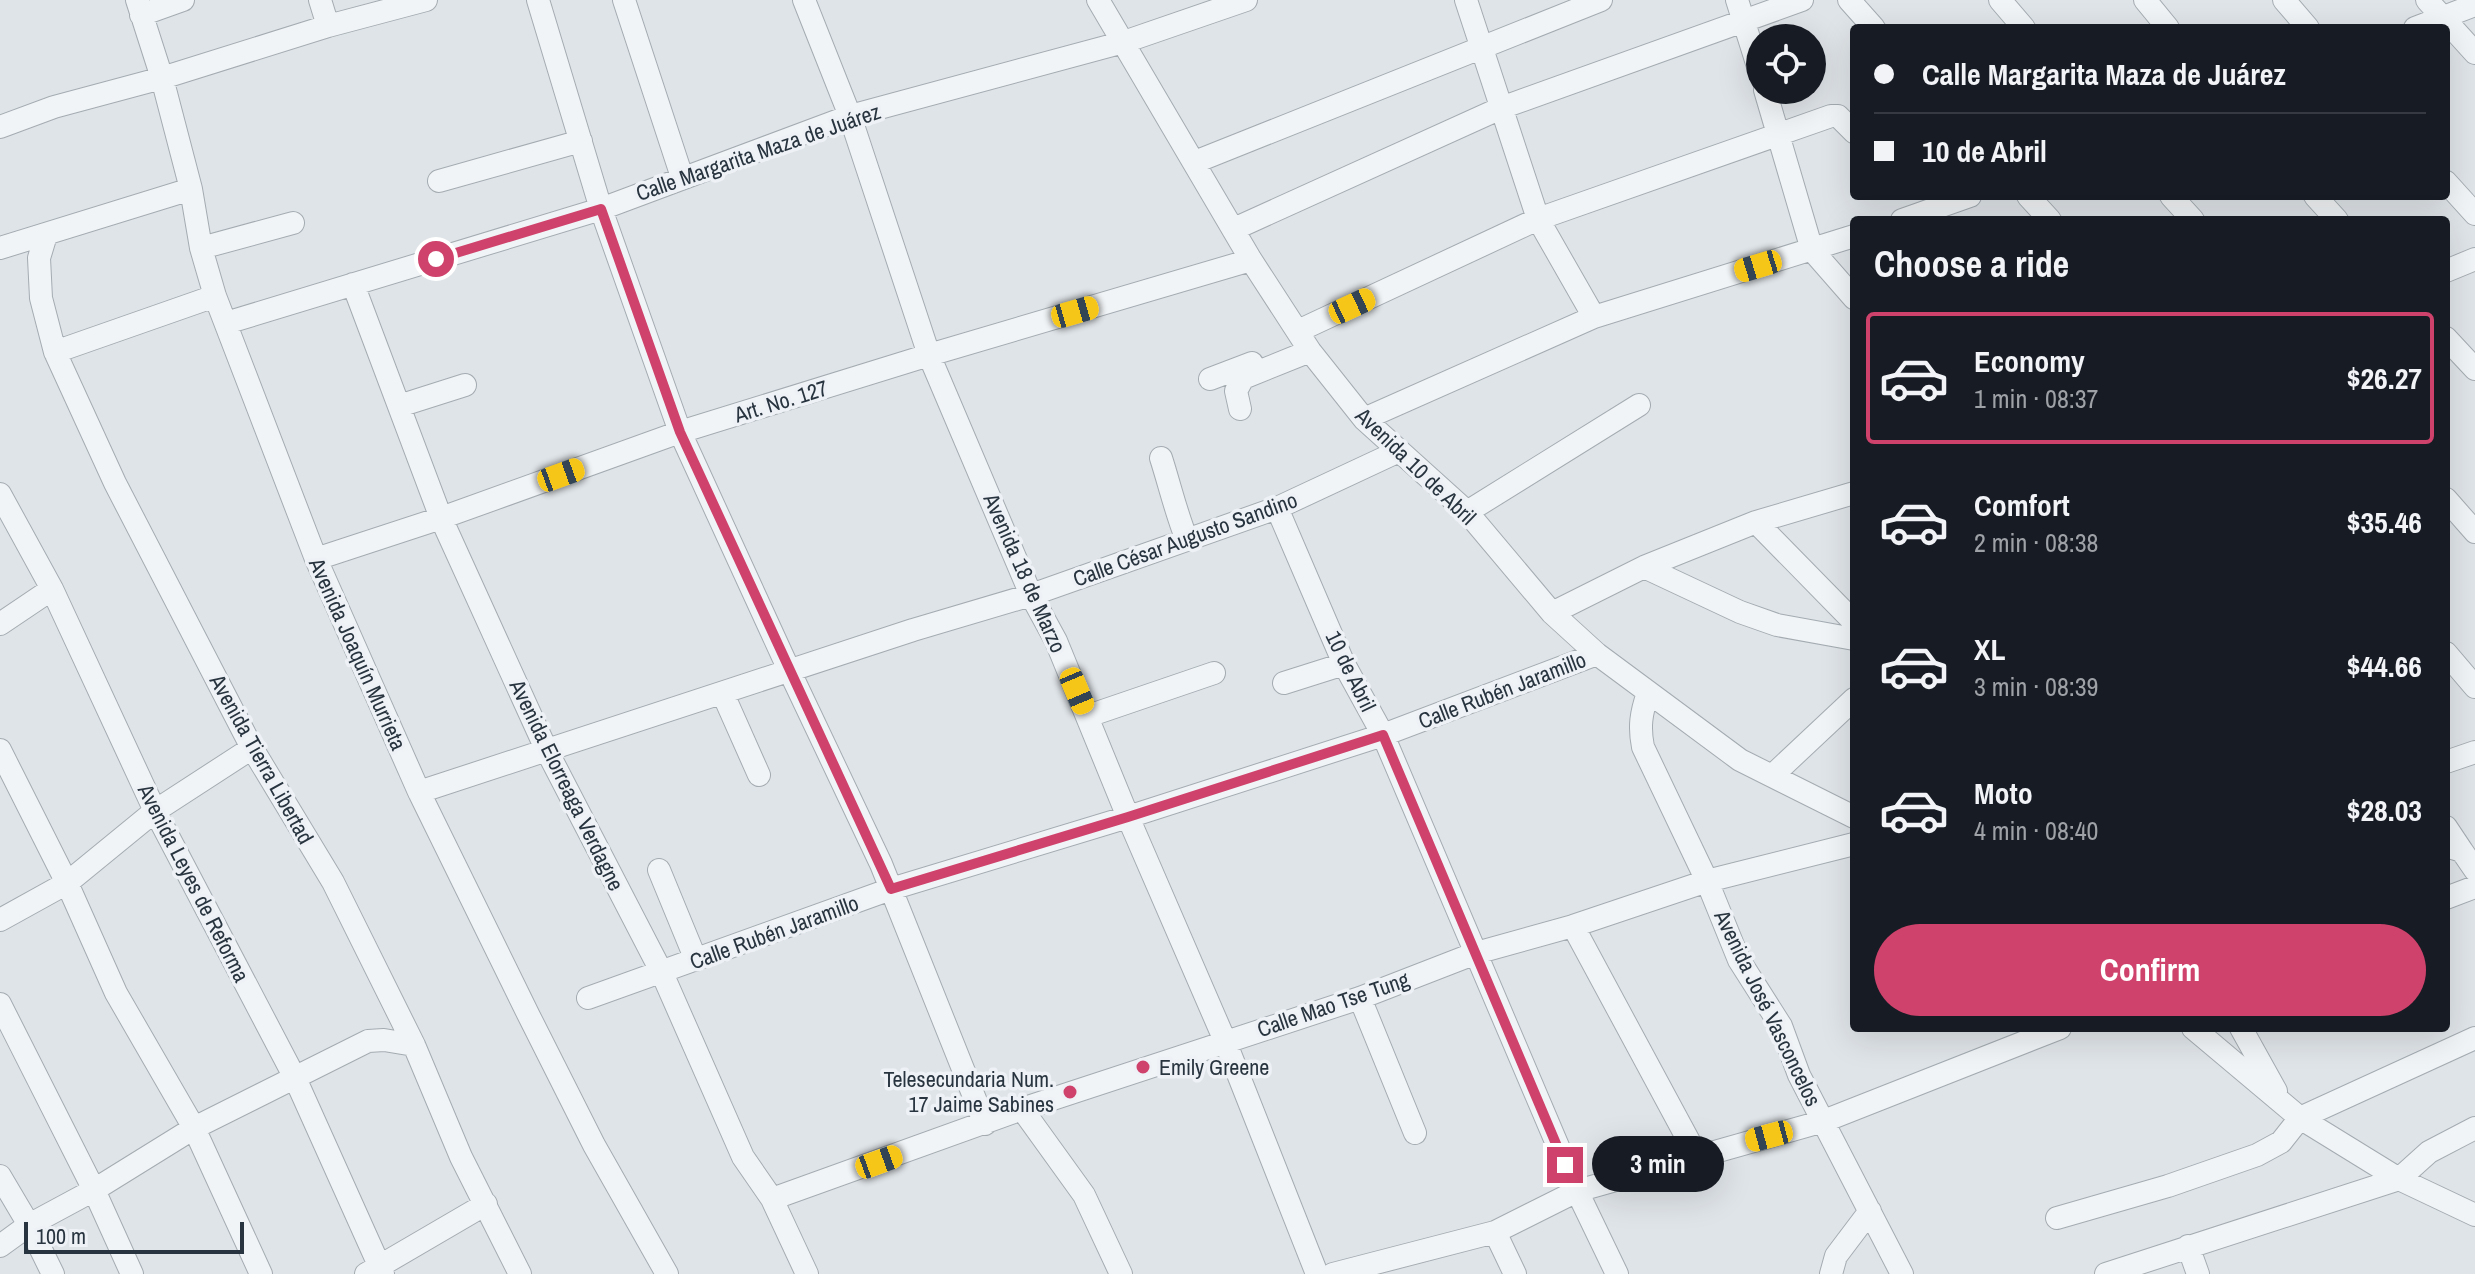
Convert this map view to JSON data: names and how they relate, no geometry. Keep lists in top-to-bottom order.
{
  "streets": {
    "street": [
      "Calle Margarita Maza de Juárez",
      "Art. No. 127",
      "Avenida 10 de Abril",
      "Calle César Augusto Sandino",
      "Avenida 18 de Marzo",
      "Avenida Joaquín Murrieta",
      "10 de Abril",
      "Calle Rubén Jaramillo",
      "Avenida Tierra Libertad",
      "Avenida Elorreaga Verdagne",
      "Avenida Leyes de Reforma",
      "Calle Mao Tse Tung",
      "Avenida José Vasconcelos"
    ]
  },
  "crossings": [
    ["Calle Margarita Maza de Juárez", "Avenida 10 de Abril"],
    ["Calle Margarita Maza de Juárez", "Avenida 18 de Marzo"],
    ["Calle Margarita Maza de Juárez", "Avenida Joaquín Murrieta"],
    ["Calle Margarita Maza de Juárez", "Avenida Elorreaga Verdagne"],
    ["Art. No. 127", "Avenida 10 de Abril"],
    ["Art. No. 127", "Avenida 18 de Marzo"],
    ["Art. No. 127", "Avenida Joaquín Murrieta"],
    ["Art. No. 127", "Avenida Elorreaga Verdagne"],
    ["Avenida 10 de Abril", "Calle César Augusto Sandino"],
    ["Avenida 10 de Abril", "Calle Rubén Jaramillo"],
    ["Avenida 10 de Abril", "Avenida José Vasconcelos"],
    ["Calle César Augusto Sandino", "Avenida 18 de Marzo"],
    ["Calle César Augusto Sandino", "Avenida Joaquín Murrieta"],
    ["Calle César Augusto Sandino", "10 de Abril"],
    ["Calle César Augusto Sandino", "Avenida Elorreaga Verdagne"],
    ["Avenida 18 de Marzo", "Calle Rubén Jaramillo"],
    ["Avenida 18 de Marzo", "Calle Mao Tse Tung"],
    ["10 de Abril", "Calle Rubén Jaramillo"],
    ["10 de Abril", "Calle Mao Tse Tung"],
    ["Calle Rubén Jaramillo", "Avenida Elorreaga Verdagne"],
    ["Avenida Elorreaga Verdagne", "Calle Mao Tse Tung"],
    ["Calle Mao Tse Tung", "Avenida José Vasconcelos"]
  ],
  "places": ["Emily Greene", "Telesecundaria Num. 17 Jaime Sabines"],
  "scale_bar": "100 m",
  "page": {
    "banner": ["Calle Margarita Maza de Juárez", "10 de Abril"],
    "heading": "Choose a ride",
    "list": [
      {
        "name": "Economy",
        "note": "1 min · 08:37",
        "value": "$26.27"
      },
      {
        "name": "Comfort",
        "note": "2 min · 08:38",
        "value": "$35.46"
      },
      {
        "name": "XL",
        "note": "3 min · 08:39",
        "value": "$44.66"
      },
      {
        "name": "Moto",
        "note": "4 min · 08:40",
        "value": "$28.03"
      }
    ],
    "buttons": "Confirm",
    "bubble": "3 min",
    "scale": "100 m"
  }
}
